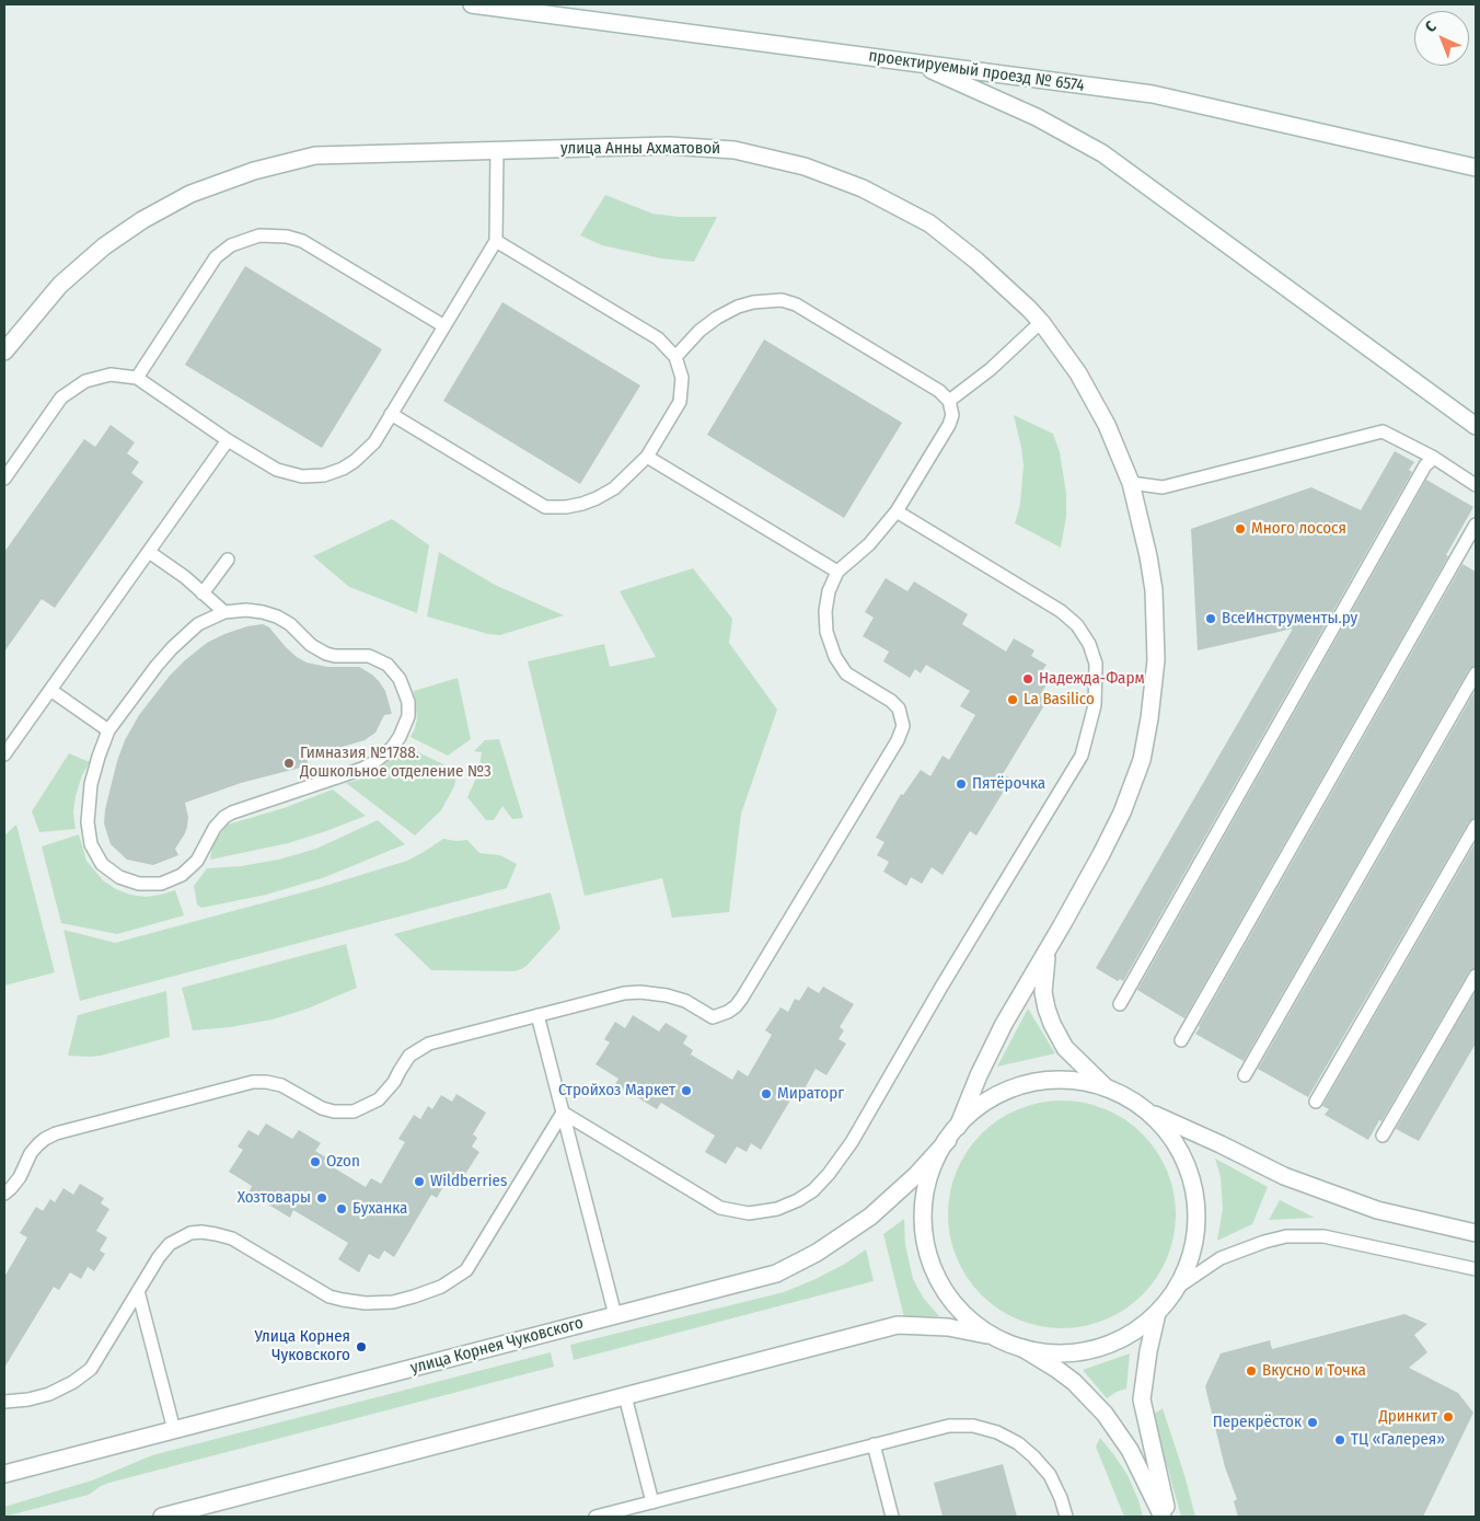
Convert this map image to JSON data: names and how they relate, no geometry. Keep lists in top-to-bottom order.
{
  "streets": {
    "street": ["проектируемый проезд № 6574", "улица Анны Ахматовой", "улица Корнея Чуковского"]
  },
  "crossings": [
    ["улица Анны Ахматовой", "улица Корнея Чуковского"]
  ],
  "places": [
    "Много лосося",
    "ВсеИнструменты.ру",
    "Надежда-Фарм",
    "La Basilico",
    "Гимназия №1788. Дошкольное отделение №3",
    "Пятёрочка",
    "Стройхоз Маркет",
    "Мираторг",
    "Ozon",
    "Wildberries",
    "Хозтовары",
    "Буханка",
    "Улица Корнея Чуковского",
    "Вкусно и Точка",
    "Дринкит",
    "Перекрёсток",
    "ТЦ «Галерея»"
  ],
  "north": "top left"
}
